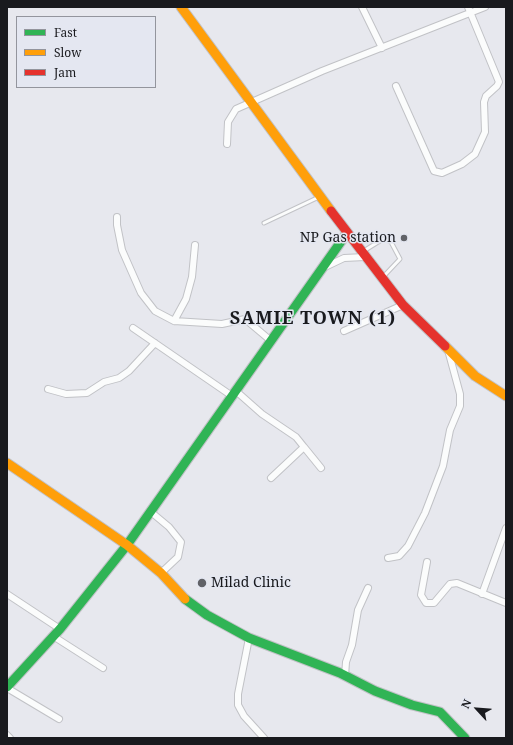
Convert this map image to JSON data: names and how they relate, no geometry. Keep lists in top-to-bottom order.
{
  "districts": ["SAMIE TOWN (1)"],
  "places": ["NP Gas station", "Milad Clinic"],
  "legend": ["Fast", "Slow", "Jam"],
  "north": "top left"
}
